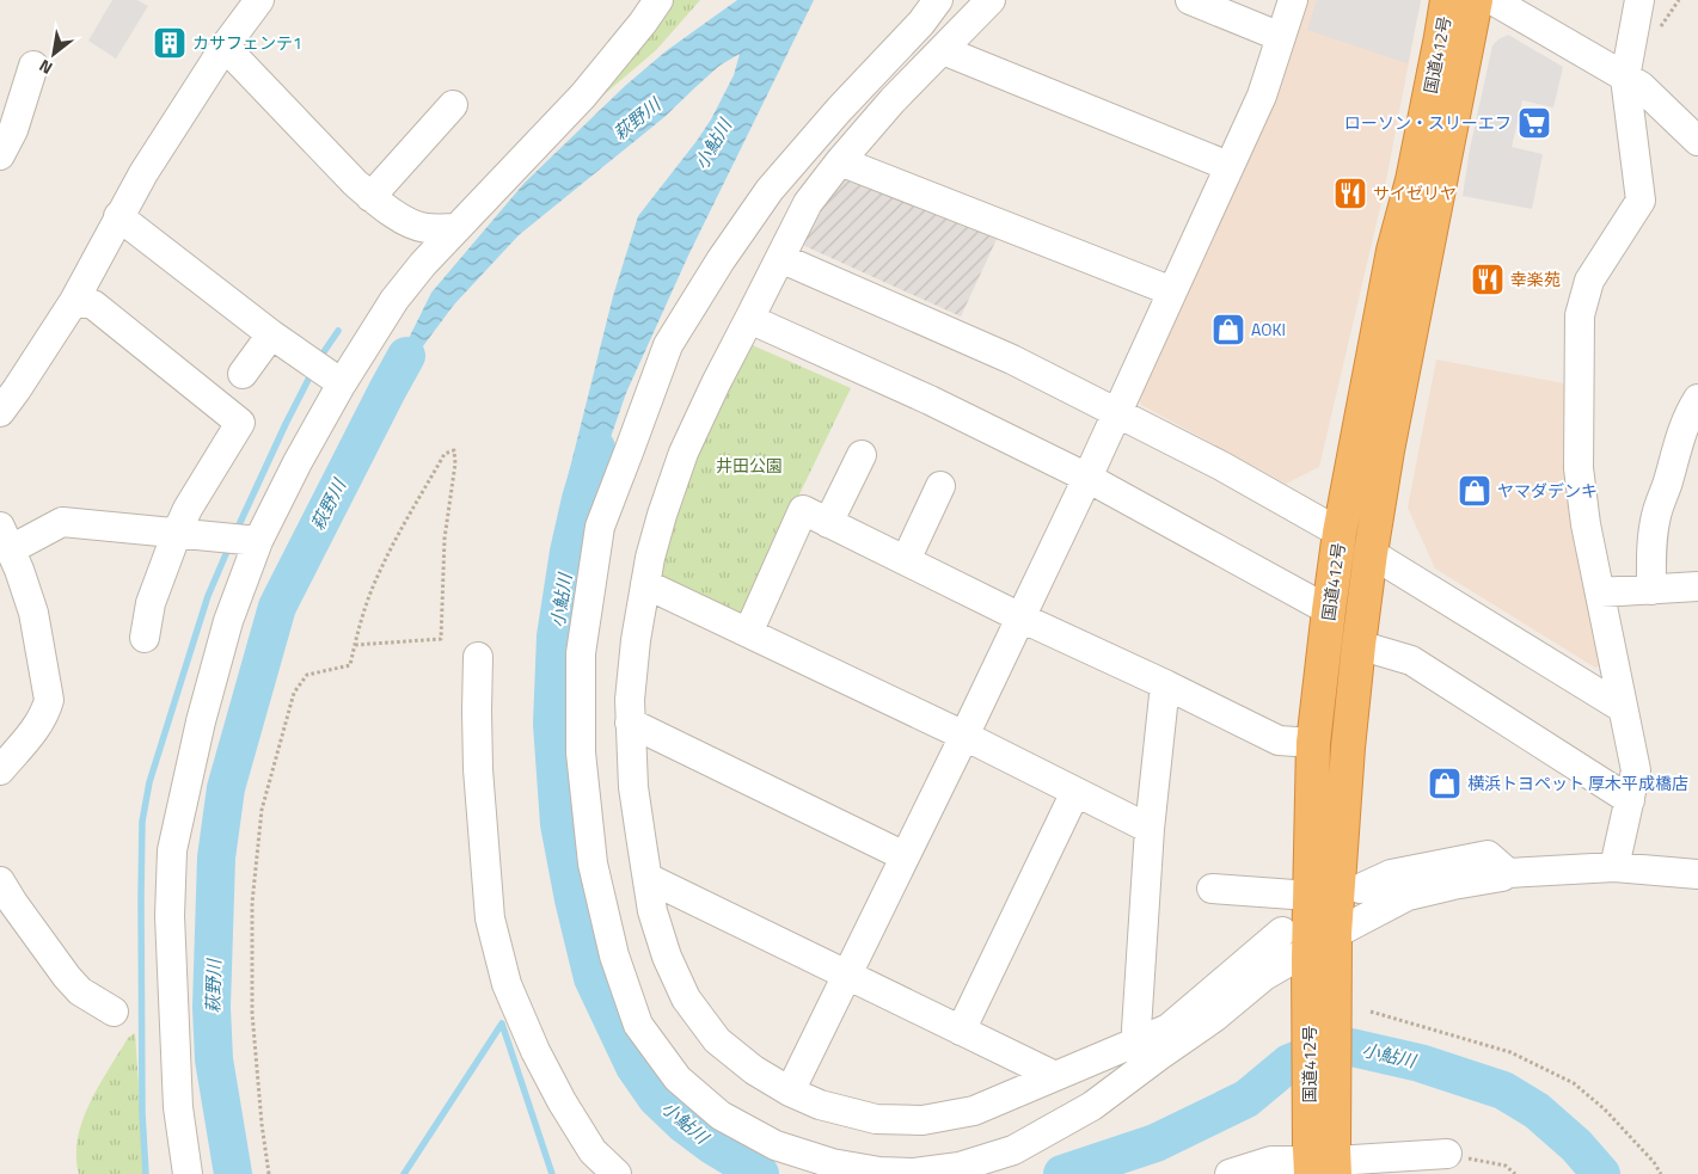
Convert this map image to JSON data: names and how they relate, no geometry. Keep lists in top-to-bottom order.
{
  "streets": {
    "highway": ["国道412号"]
  },
  "water": ["萩野川", "小鮎川"],
  "parks": ["井田公園"],
  "places": {
    "building": ["カサフェンテ1"],
    "supermarket": ["ローソン・スリーエフ"],
    "restaurant": ["サイゼリヤ", "幸楽苑"],
    "shop": ["AOKI", "ヤマダデンキ", "横浜トヨペット 厚木平成橋店"]
  },
  "north": "bottom left"
}
